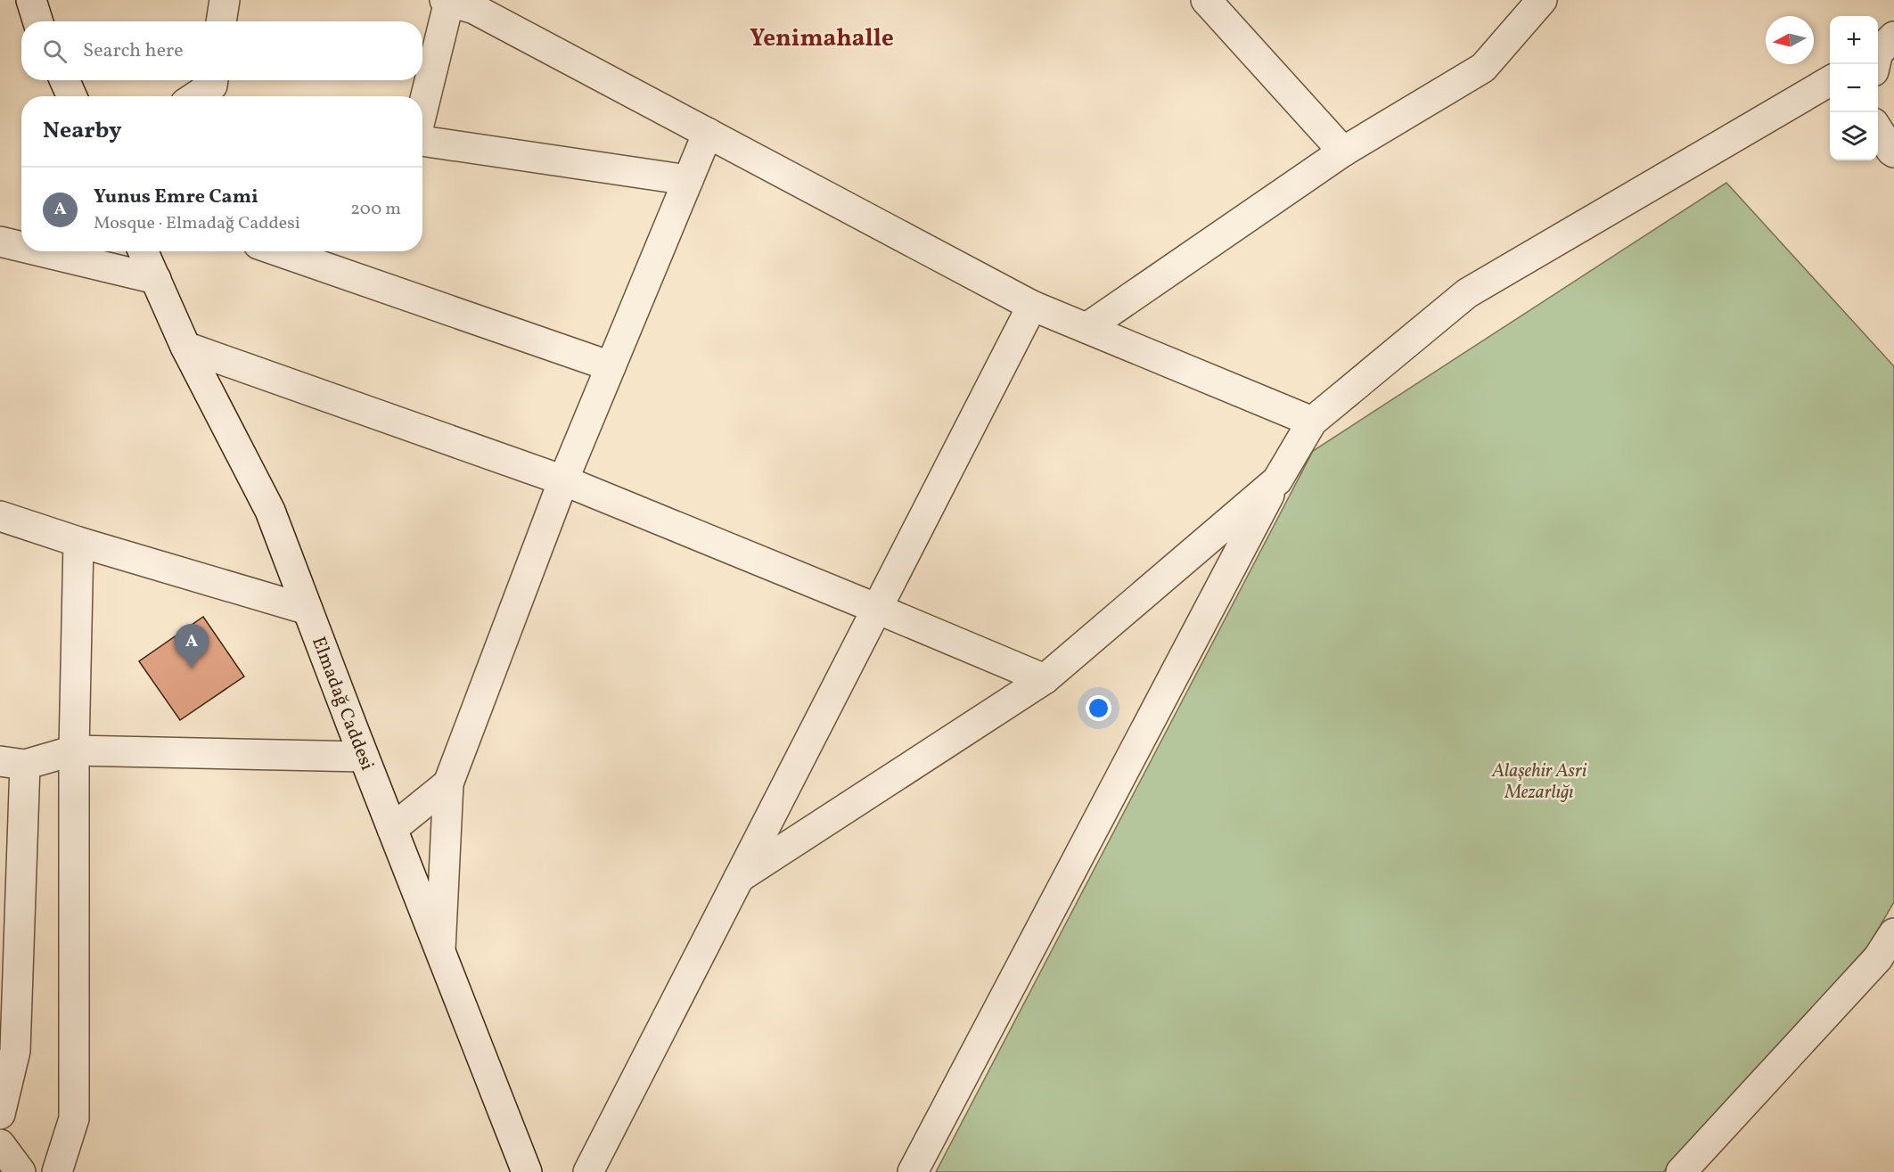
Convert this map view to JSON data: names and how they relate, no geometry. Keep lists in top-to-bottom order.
{
  "streets": {
    "street": ["Elmadağ Caddesi"]
  },
  "districts": ["Yenimahalle"],
  "parks": ["Alaşehir Asri Mezarlığı"],
  "north": "left",
  "page": {
    "map_buttons": ["+", "−"],
    "search": "Search here",
    "heading": "Nearby",
    "list": [
      {
        "mark": "A",
        "name": "Yunus Emre Cami",
        "note": "Mosque · Elmadağ Caddesi",
        "value": "200 m"
      }
    ],
    "pins": "A"
  }
}
